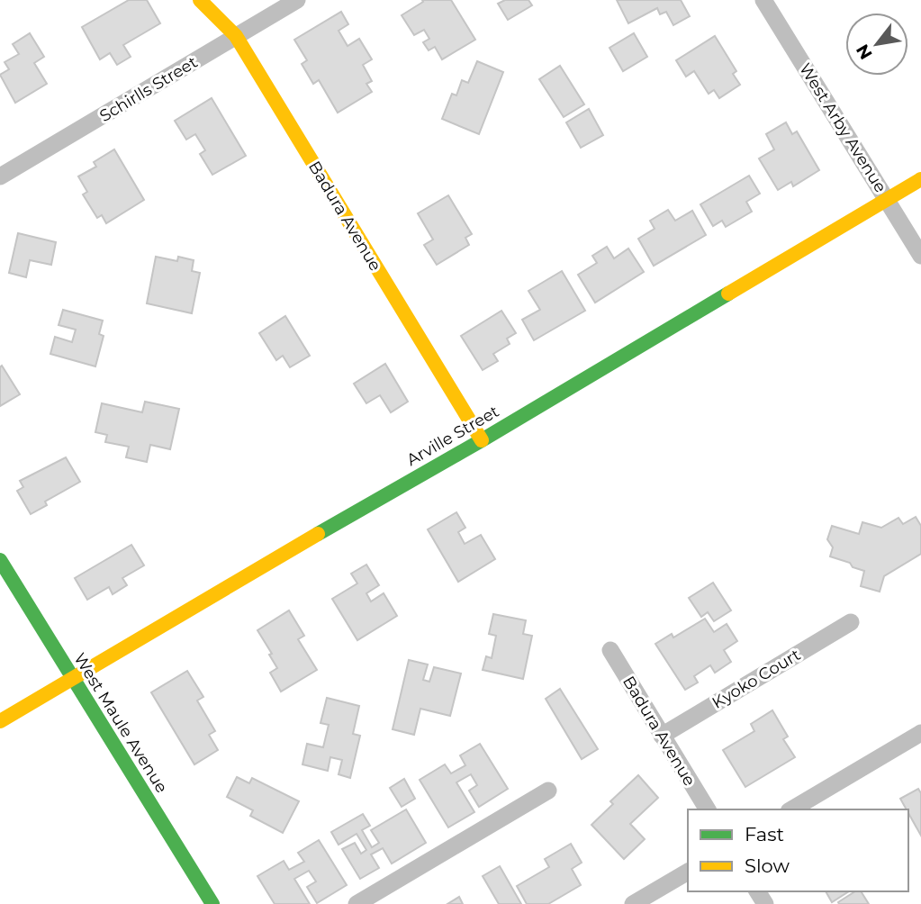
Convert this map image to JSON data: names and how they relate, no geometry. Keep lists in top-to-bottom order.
{
  "streets": {
    "street": [
      "Schirlls Street",
      "West Arby Avenue",
      "Badura Avenue",
      "Arville Street",
      "Kyoko Court",
      "West Maule Avenue"
    ]
  },
  "crossings": [
    ["Schirlls Street", "Badura Avenue"],
    ["West Arby Avenue", "Arville Street"],
    ["Badura Avenue", "Arville Street"],
    ["Badura Avenue", "Kyoko Court"],
    ["Arville Street", "West Maule Avenue"]
  ],
  "legend": ["Fast", "Slow"],
  "north": "bottom left"
}
